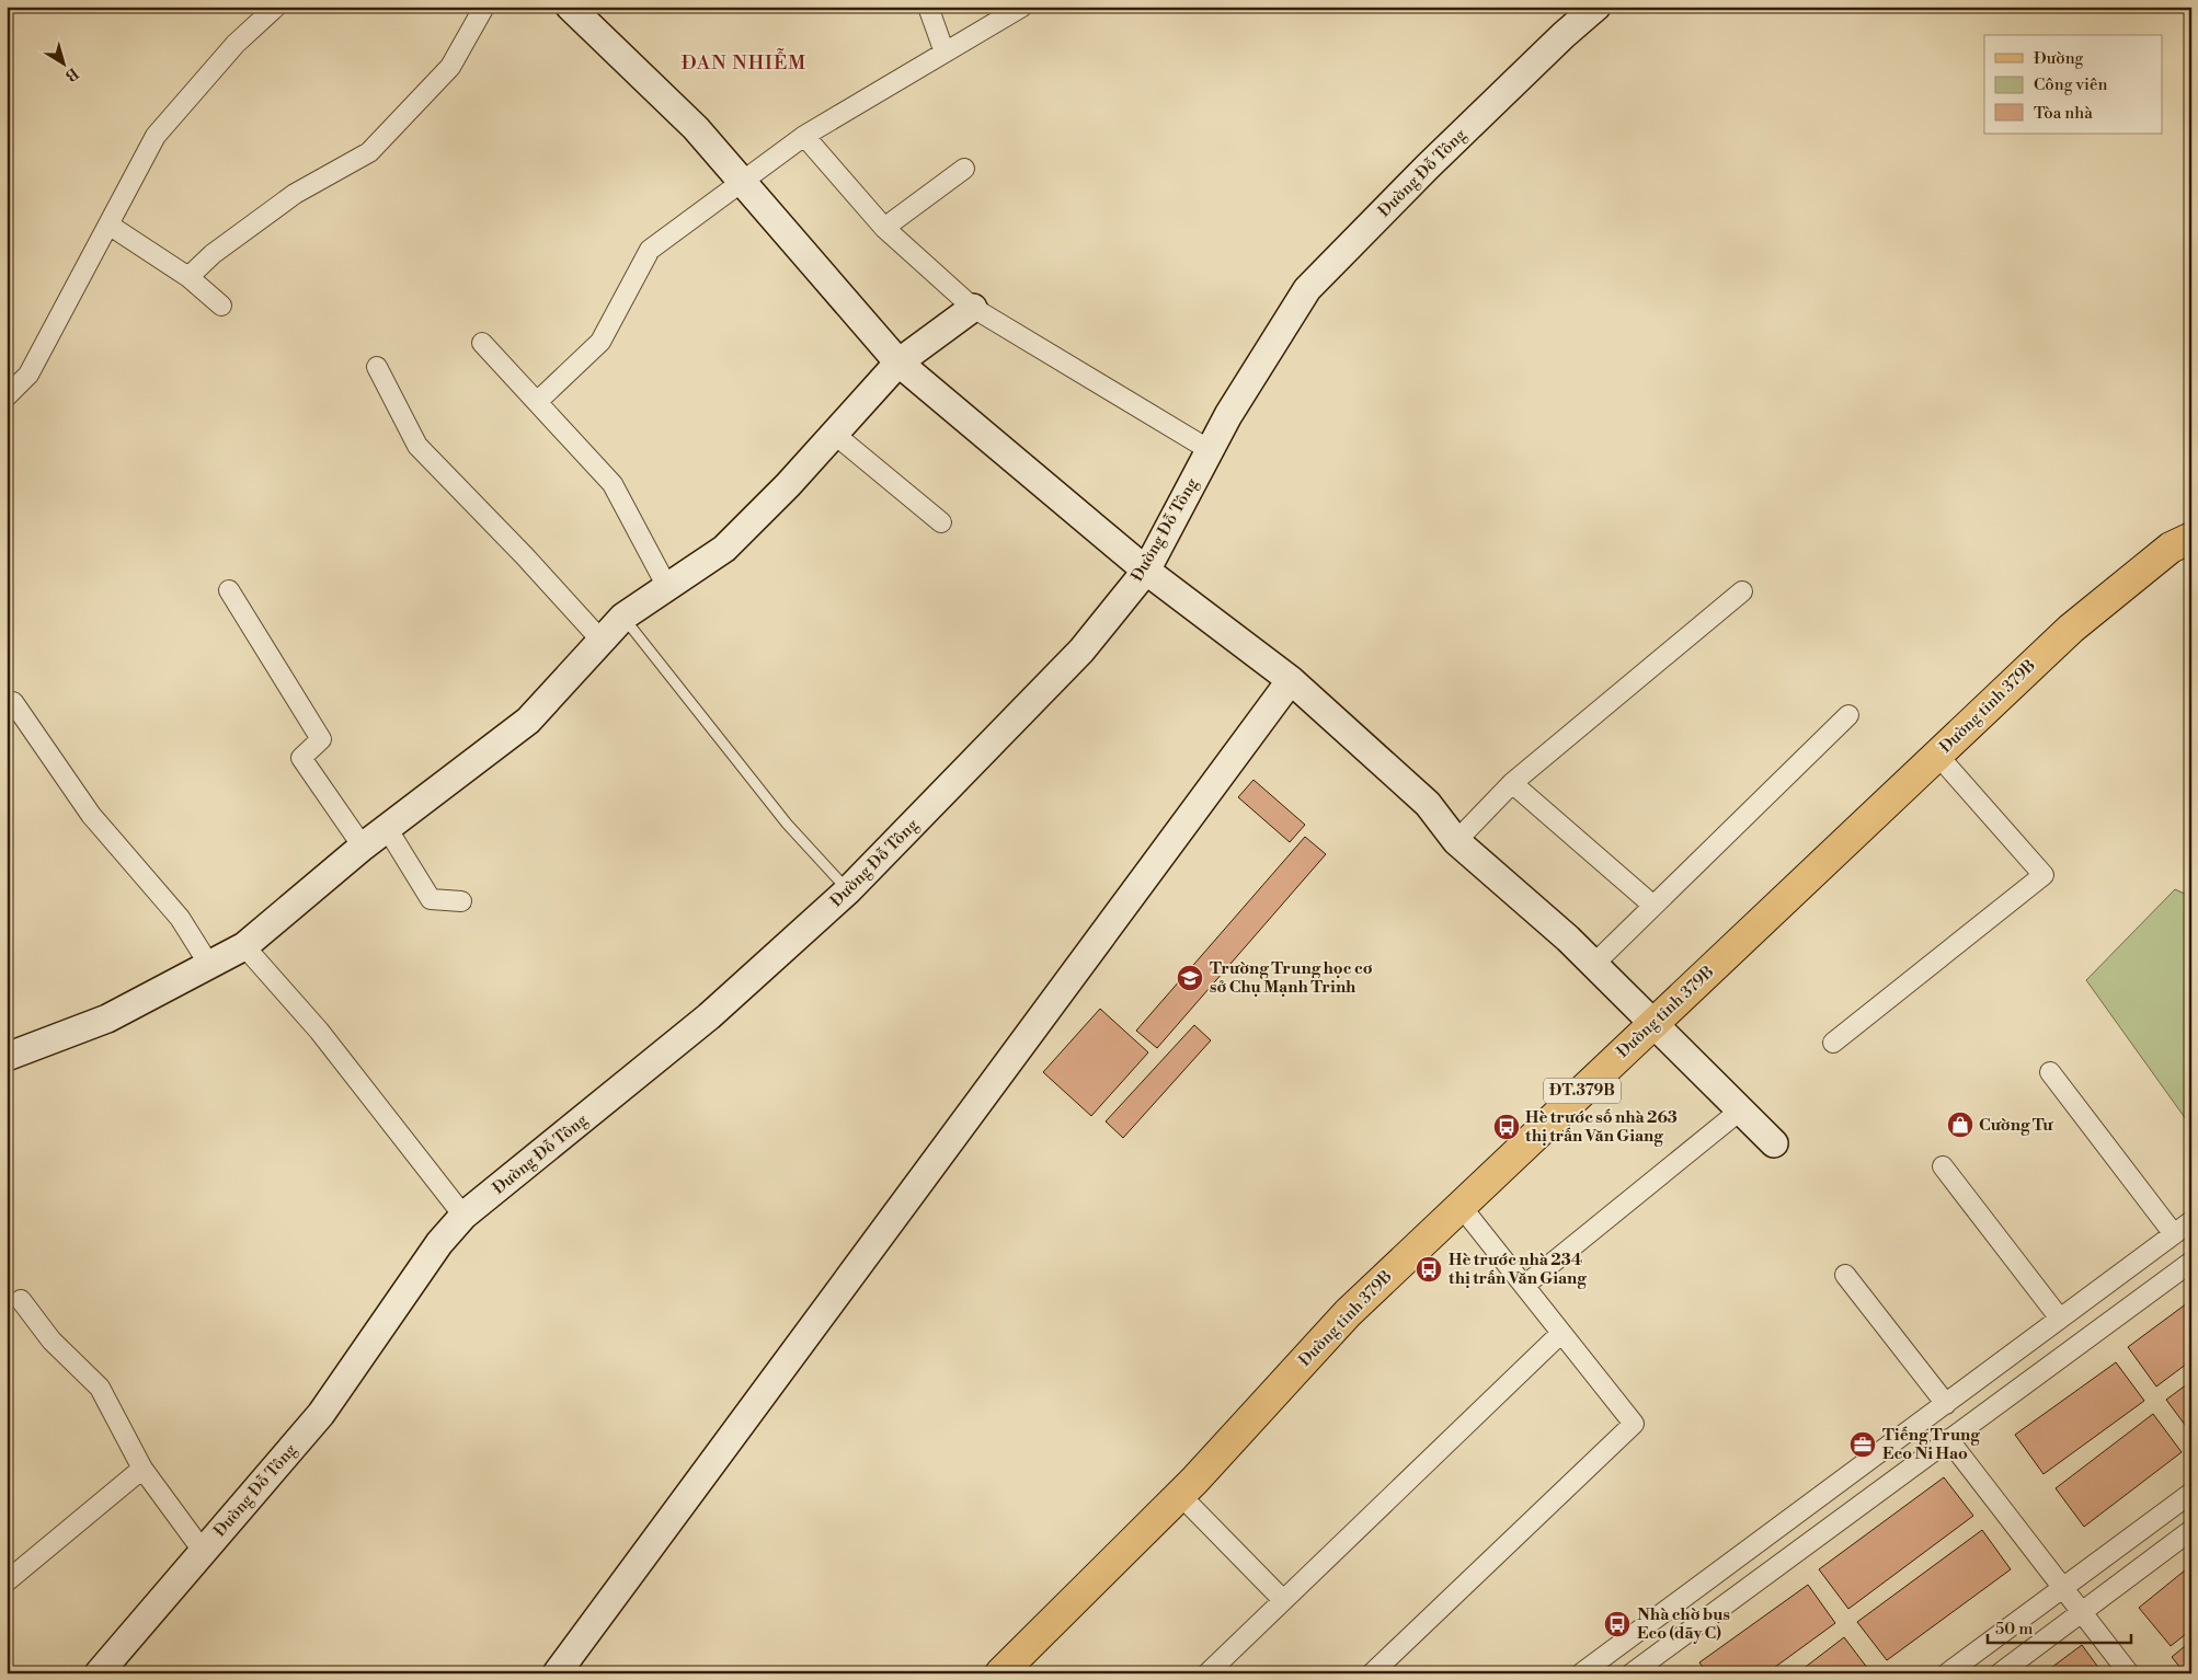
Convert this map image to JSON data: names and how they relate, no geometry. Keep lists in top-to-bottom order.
{
  "streets": {
    "main road": ["Đường tỉnh 379B", "ĐT.379B"],
    "street": ["Đường Đỗ Tông"]
  },
  "districts": ["ĐAN NHIỄM"],
  "places": {
    "school or university": ["Trường Trung học cơ sở Chụ Mạnh Trinh"],
    "shop": ["Cường Tư"],
    "bus stop": ["Hè trước số nhà 263 thị trấn Văn Giang", "Hè trước nhà 234 thị trấn Văn Giang", "Nhà chờ bus Eco (dãy C)"],
    "office": ["Tiếng Trung Eco Ni Hao"]
  },
  "legend": ["Đường", "Công viên", "Tòa nhà"],
  "scale_bar": "50 m",
  "north": "bottom right"
}
